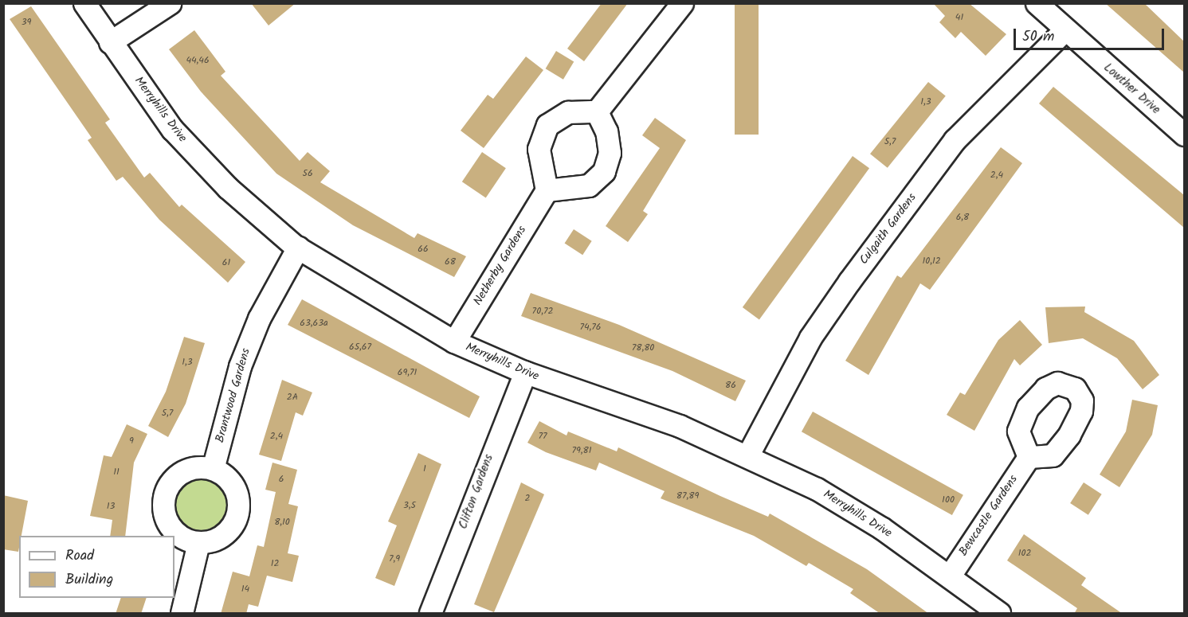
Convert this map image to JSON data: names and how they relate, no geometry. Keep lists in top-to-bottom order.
{
  "streets": {
    "street": [
      "Lowther Drive",
      "Merryhills Drive",
      "Culgaith Gardens",
      "Netherby Gardens",
      "Brantwood Gardens",
      "Clifton Gardens",
      "Bewcastle Gardens"
    ]
  },
  "crossings": [
    ["Lowther Drive", "Culgaith Gardens"],
    ["Merryhills Drive", "Culgaith Gardens"],
    ["Merryhills Drive", "Netherby Gardens"],
    ["Merryhills Drive", "Brantwood Gardens"],
    ["Merryhills Drive", "Clifton Gardens"],
    ["Merryhills Drive", "Bewcastle Gardens"]
  ],
  "house_numbers": [
    "41",
    "39",
    "44,46",
    "1,3",
    "5,7",
    "56",
    "2,4",
    "6,8",
    "66",
    "10,12",
    "68",
    "61",
    "70,72",
    "63,63a",
    "74,76",
    "65,67",
    "78,80",
    "1,3",
    "69,71",
    "86",
    "2A",
    "5,7",
    "2,4",
    "77",
    "9",
    "79,81",
    "1",
    "11",
    "6",
    "87,89",
    "2",
    "100",
    "3,5",
    "13",
    "8,10",
    "102",
    "7,9",
    "12",
    "14"
  ],
  "legend": ["Road", "Building"],
  "scale_bar": "50 m"
}
